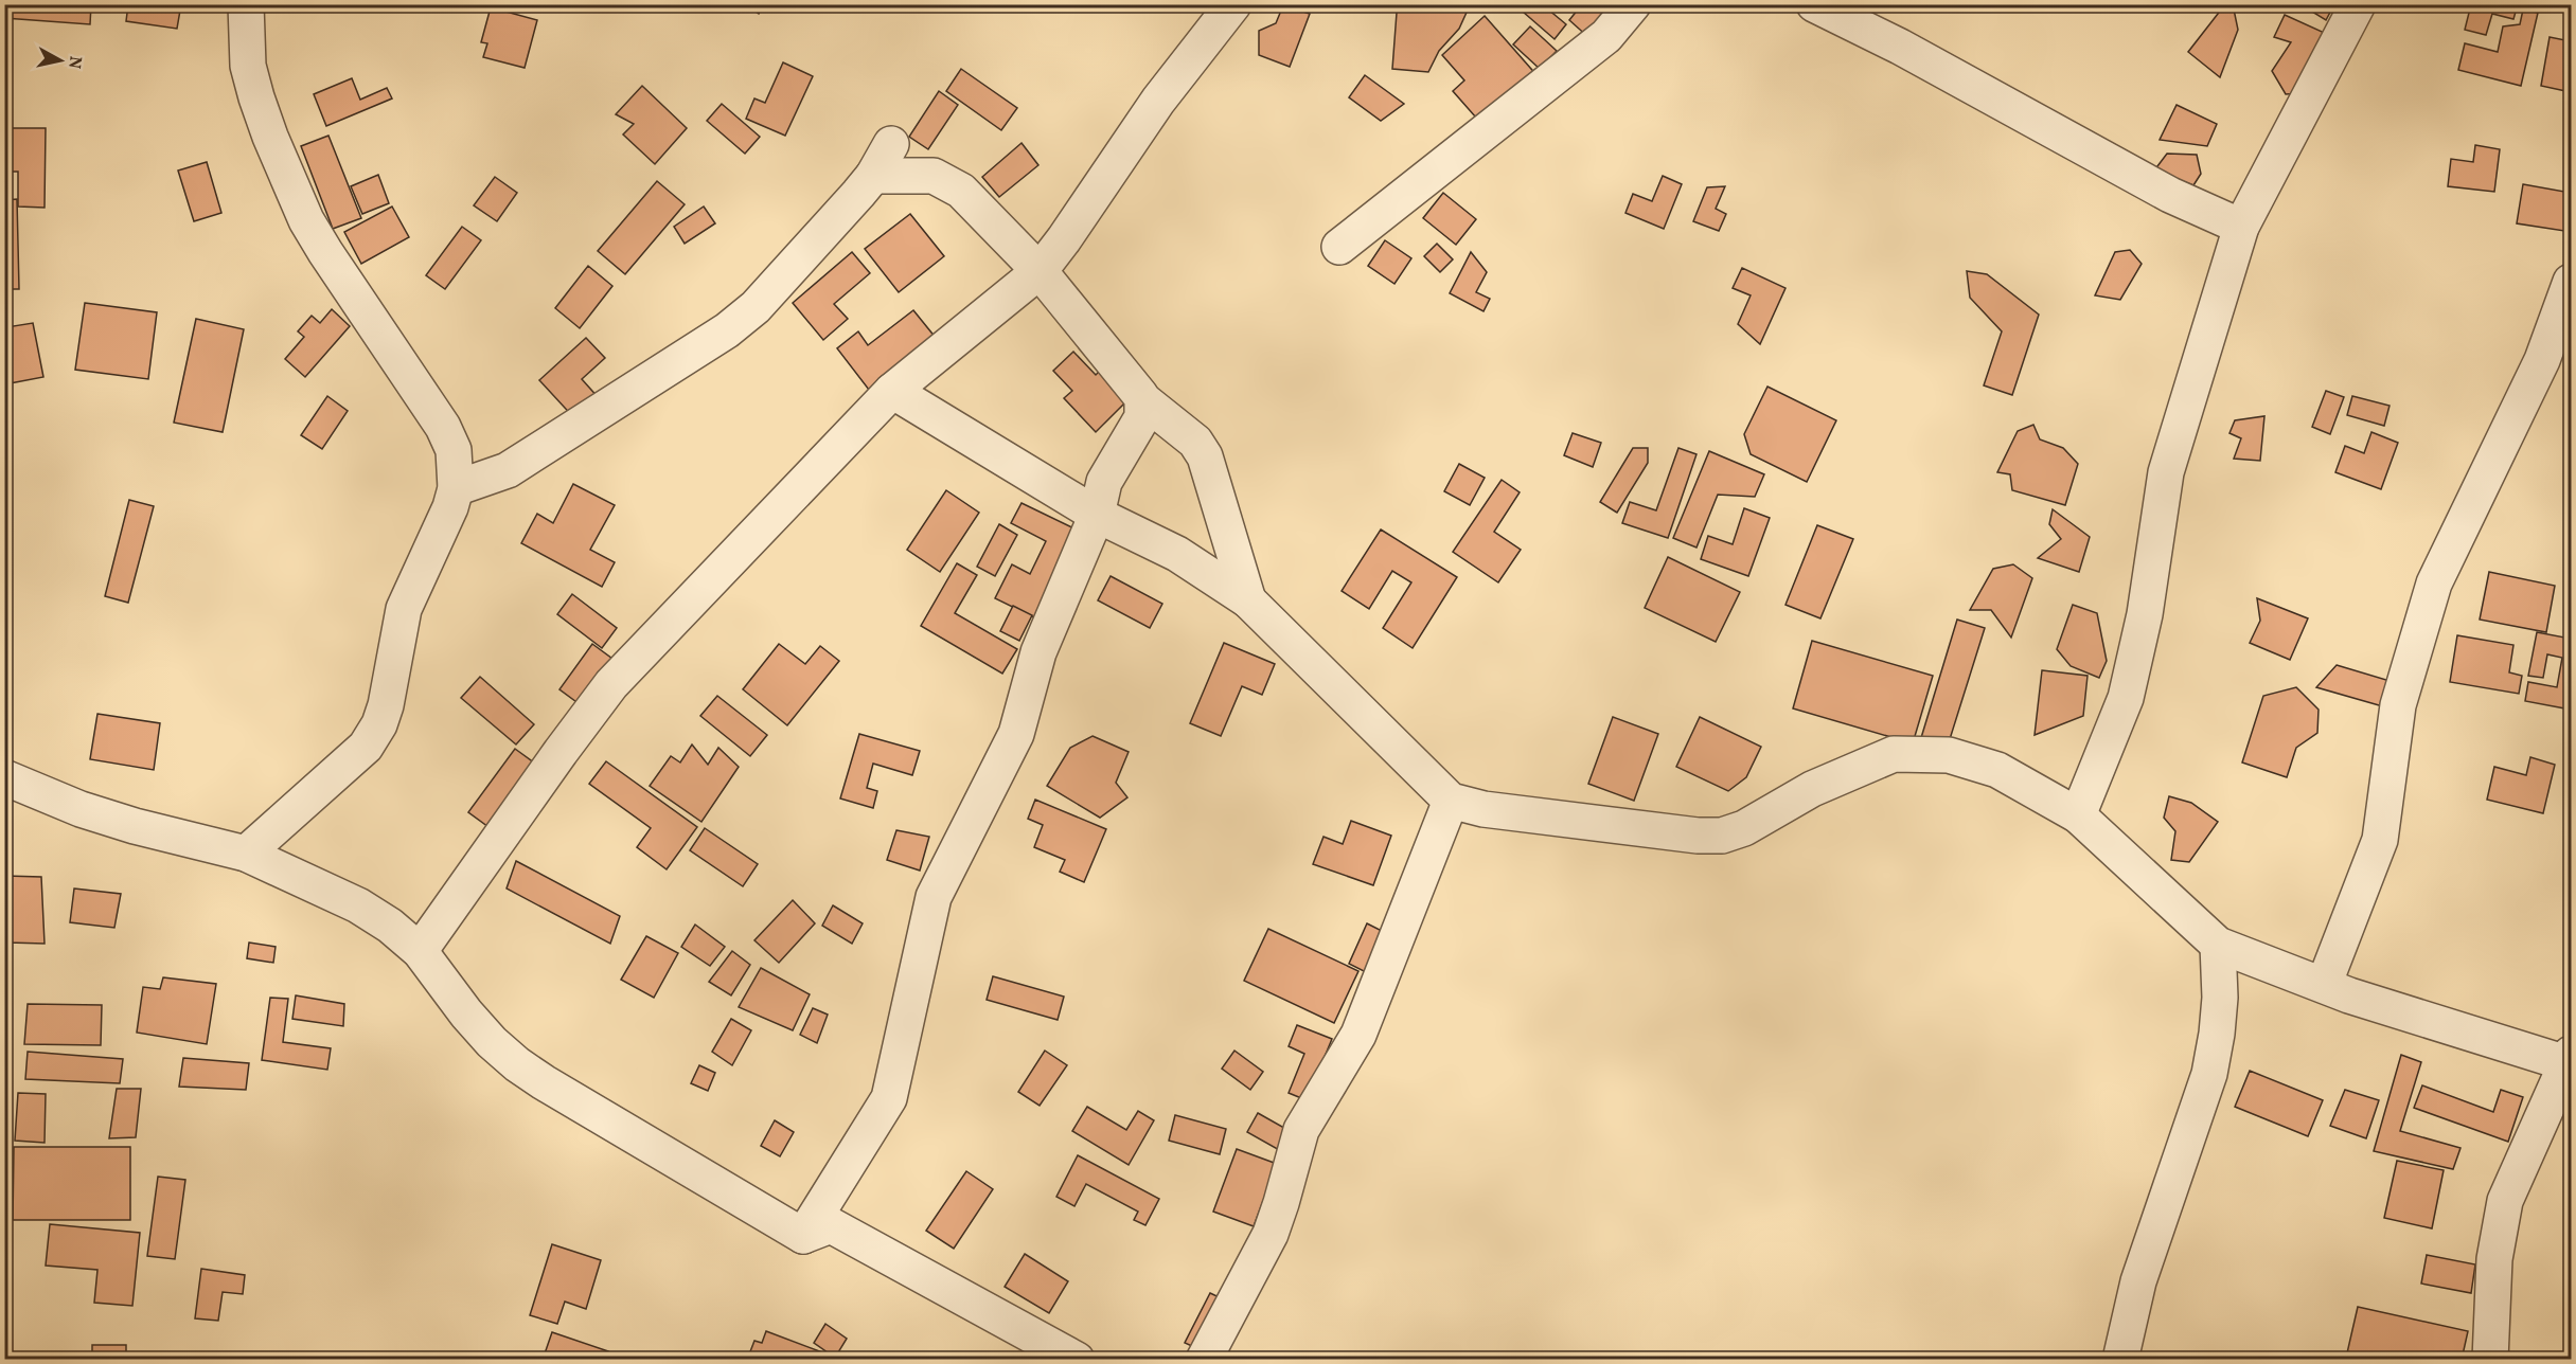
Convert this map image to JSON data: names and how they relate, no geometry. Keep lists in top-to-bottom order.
{
  "north": "right"
}
